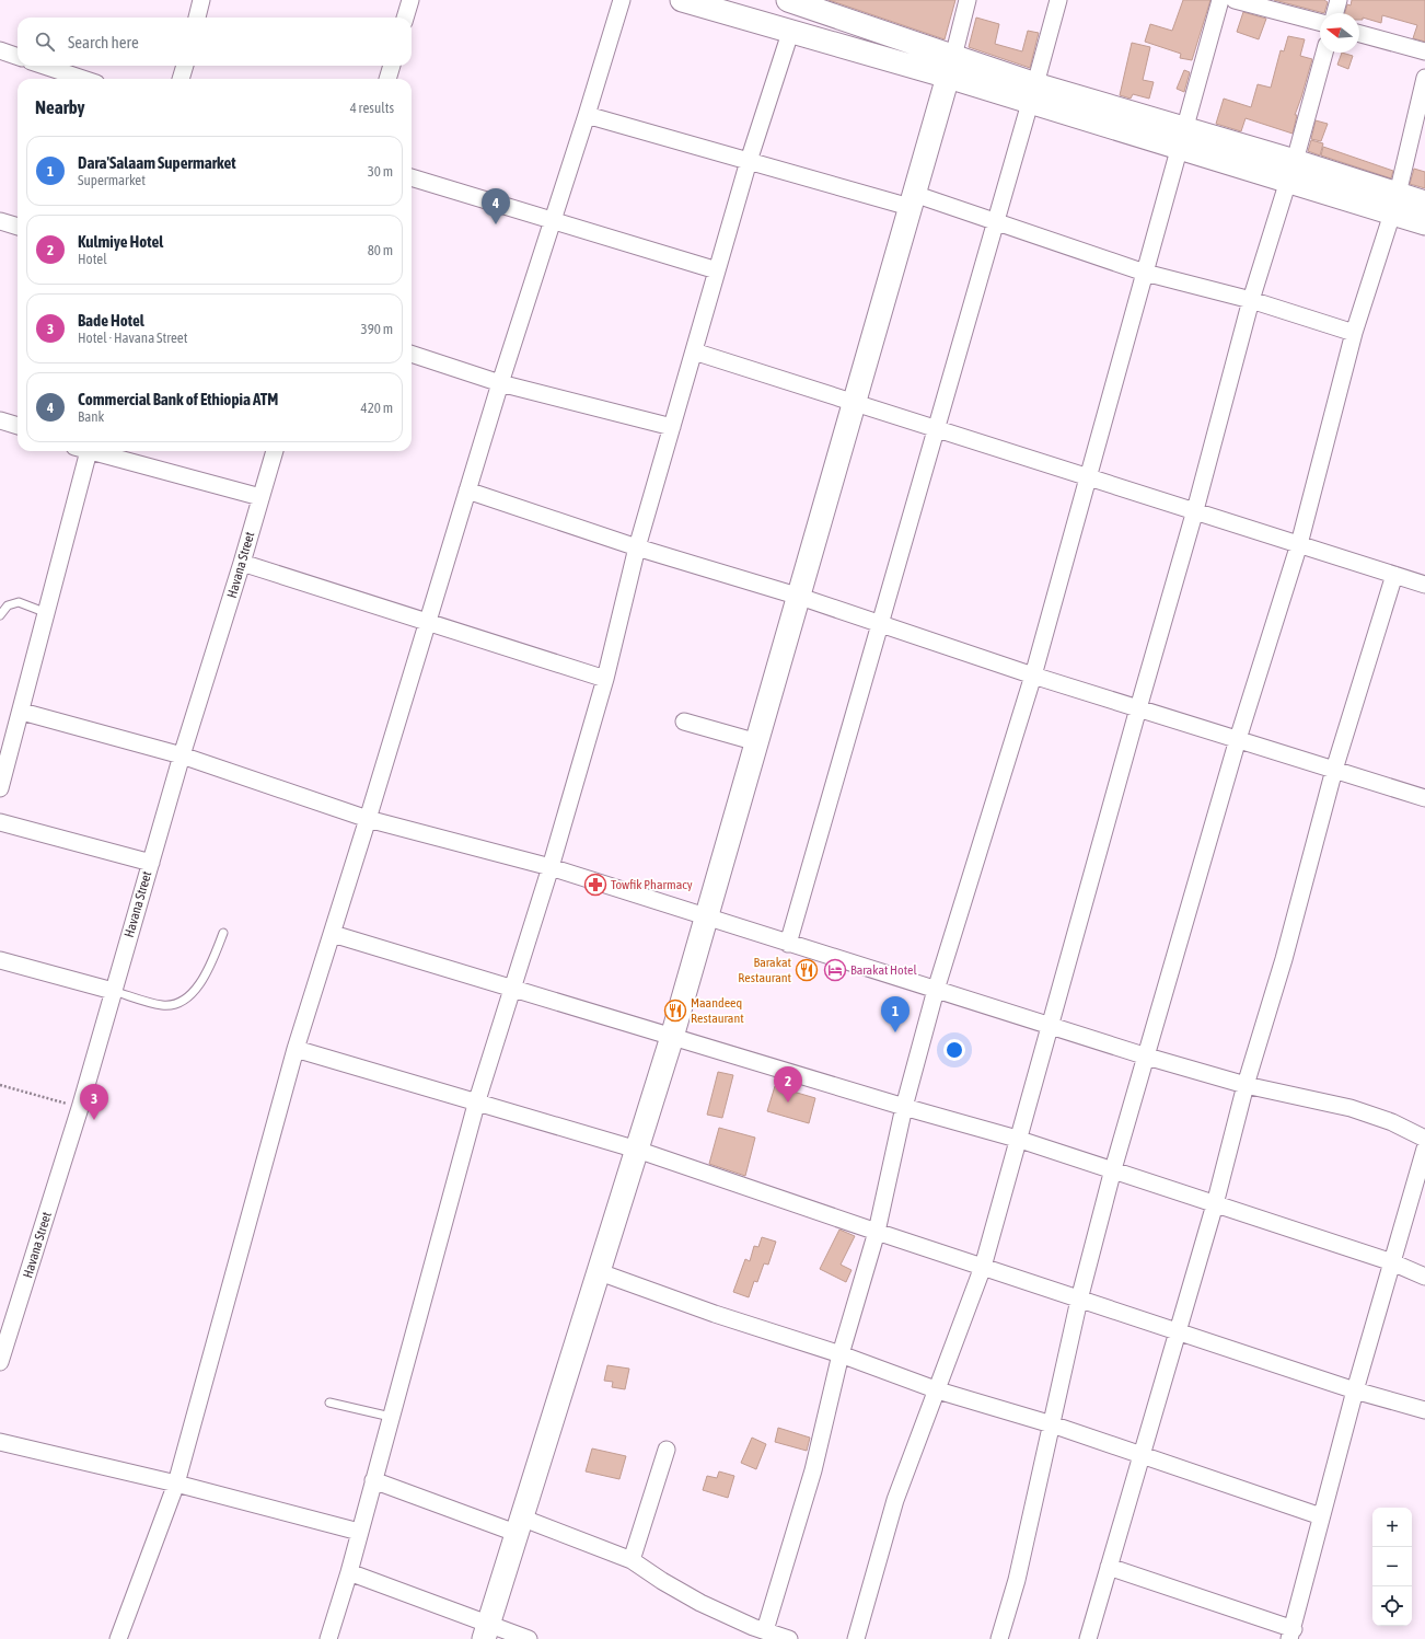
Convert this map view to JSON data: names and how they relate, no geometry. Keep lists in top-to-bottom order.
{
  "streets": {
    "street": ["Havana Street"]
  },
  "places": {
    "pharmacy": ["Towfik Pharmacy"],
    "restaurant": ["Barakat Restaurant", "Maandeeq Restaurant"],
    "hotel": ["Barakat Hotel"]
  },
  "north": "left",
  "page": {
    "search": "Search here",
    "heading": ["Nearby", "4 results"],
    "list": [
      {
        "mark": "1",
        "name": "Dara'Salaam Supermarket",
        "note": "Supermarket",
        "value": "30 m"
      },
      {
        "mark": "2",
        "name": "Kulmiye Hotel",
        "note": "Hotel",
        "value": "80 m"
      },
      {
        "mark": "3",
        "name": "Bade Hotel",
        "note": "Hotel · Havana Street",
        "value": "390 m"
      },
      {
        "mark": "4",
        "name": "Commercial Bank of Ethiopia ATM",
        "note": "Bank",
        "value": "420 m"
      }
    ],
    "pins": [
      "4",
      "1",
      "2",
      "3"
    ],
    "map_buttons": ["+", "−"]
  }
}
